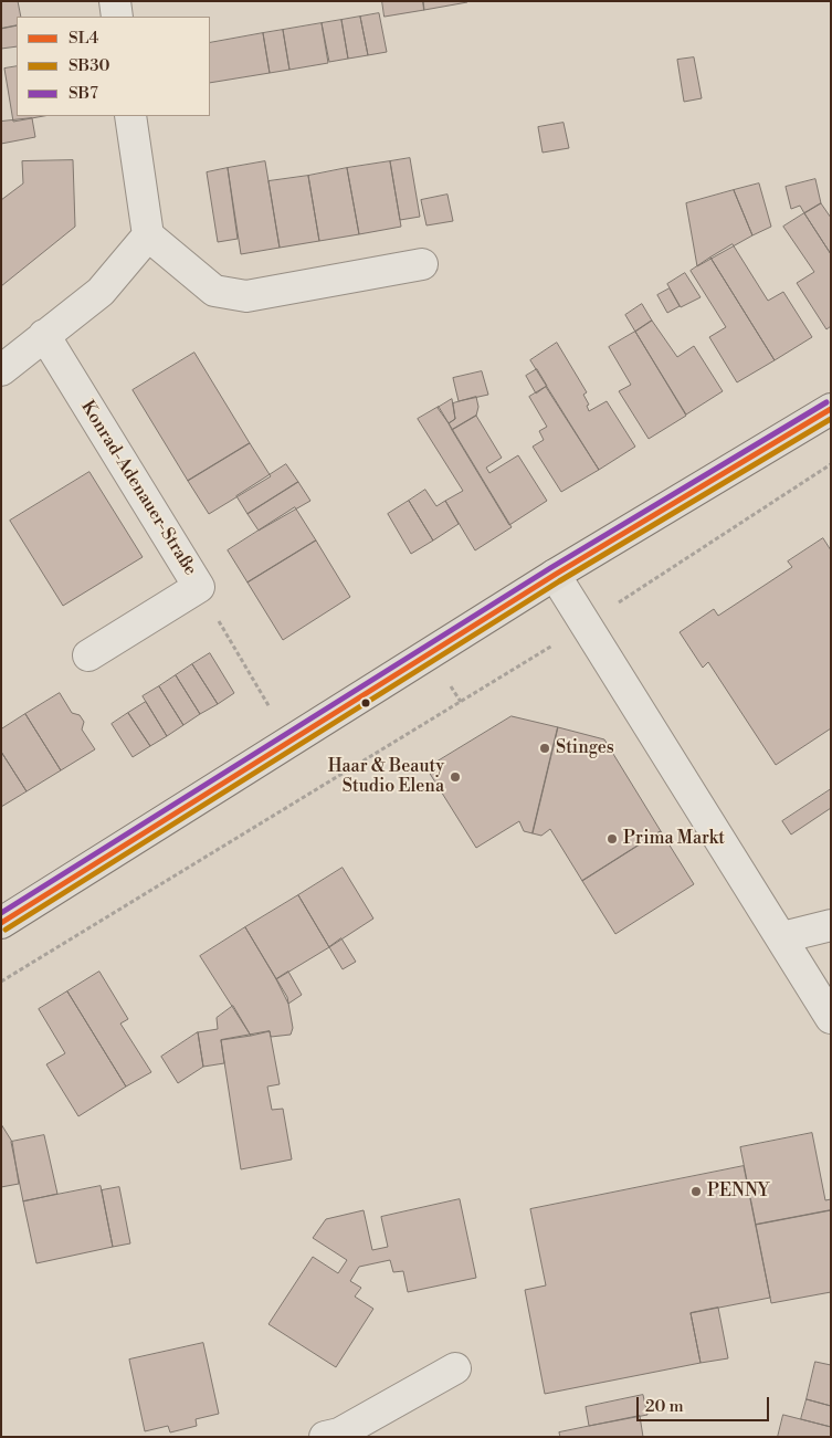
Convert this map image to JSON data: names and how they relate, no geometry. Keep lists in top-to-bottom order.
{
  "streets": {
    "street": ["Konrad-Adenauer-Straße"]
  },
  "places": [
    "Stinges",
    "Haar & Beauty Studio Elena",
    "Prima Markt",
    "PENNY"
  ],
  "lines": ["transit line SB7", "transit line SL4", "transit line SB30"],
  "legend": ["SL4", "SB30", "SB7"],
  "scale_bar": "20 m"
}
